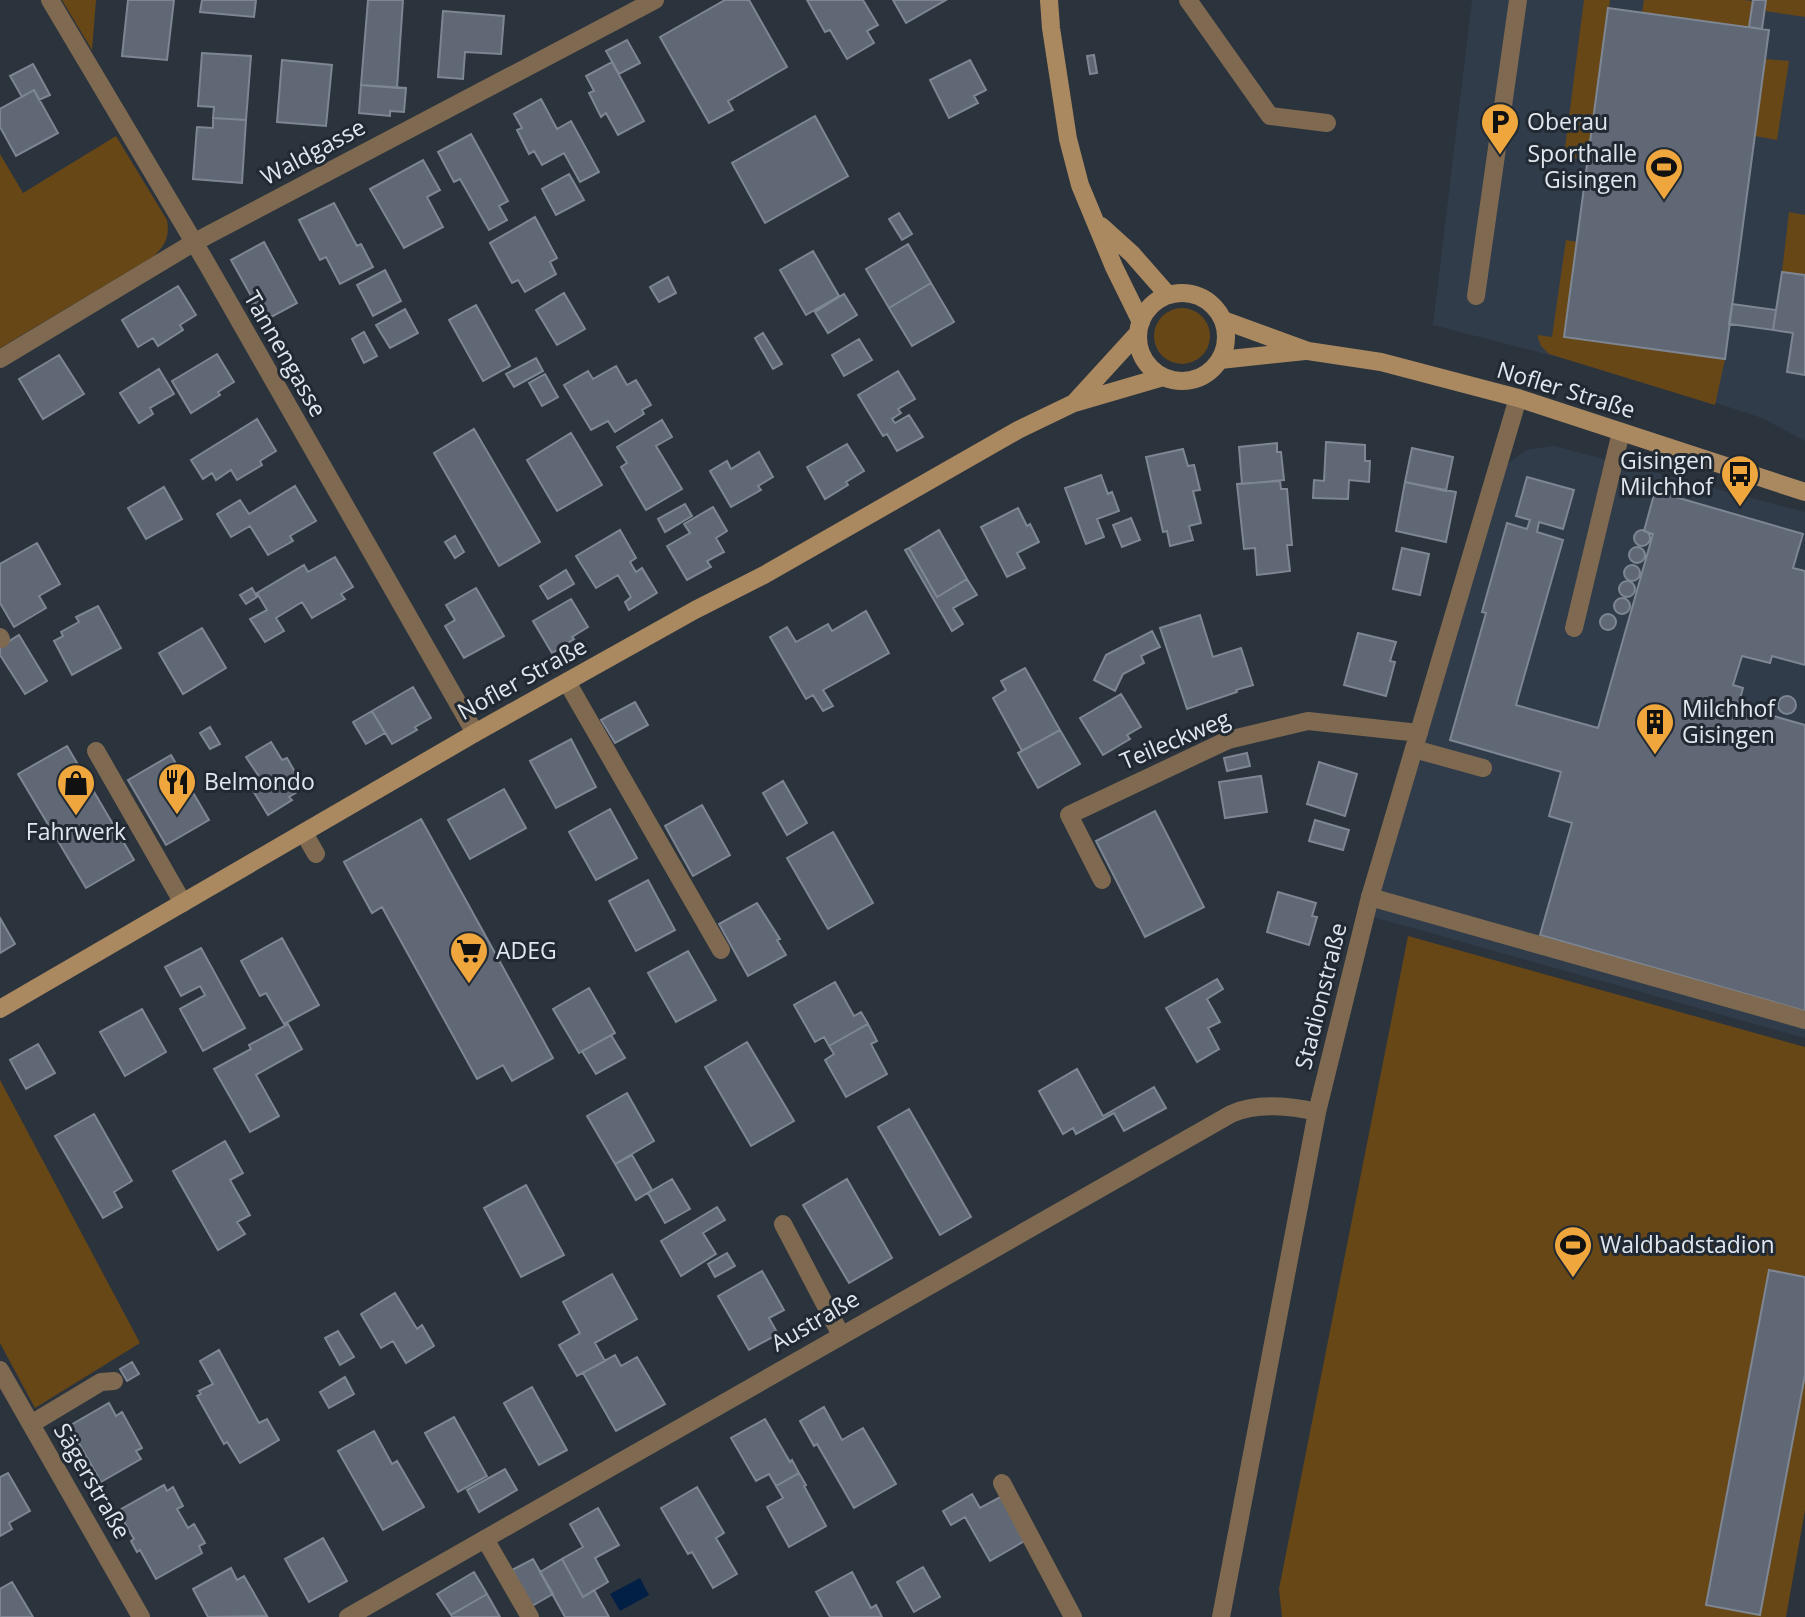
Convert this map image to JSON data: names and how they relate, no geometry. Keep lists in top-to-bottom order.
{
  "streets": {
    "main road": ["Nofler Straße"],
    "street": [
      "Waldgasse",
      "Tannengasse",
      "Teileckweg",
      "Stadionstraße",
      "Austraße",
      "Sägerstraße"
    ]
  },
  "crossings": [
    ["Waldgasse", "Tannengasse"],
    ["Tannengasse", "Nofler Straße"],
    ["Nofler Straße", "Stadionstraße"],
    ["Teileckweg", "Stadionstraße"],
    ["Stadionstraße", "Austraße"]
  ],
  "places": {
    "parking": ["Oberau"],
    "sports": ["Sporthalle Gisingen", "Waldbadstadion"],
    "bus stop": ["Gisingen Milchhof"],
    "building": ["Milchhof Gisingen"],
    "restaurant": ["Belmondo"],
    "shop": ["Fahrwerk"],
    "supermarket": ["ADEG"]
  }
}
